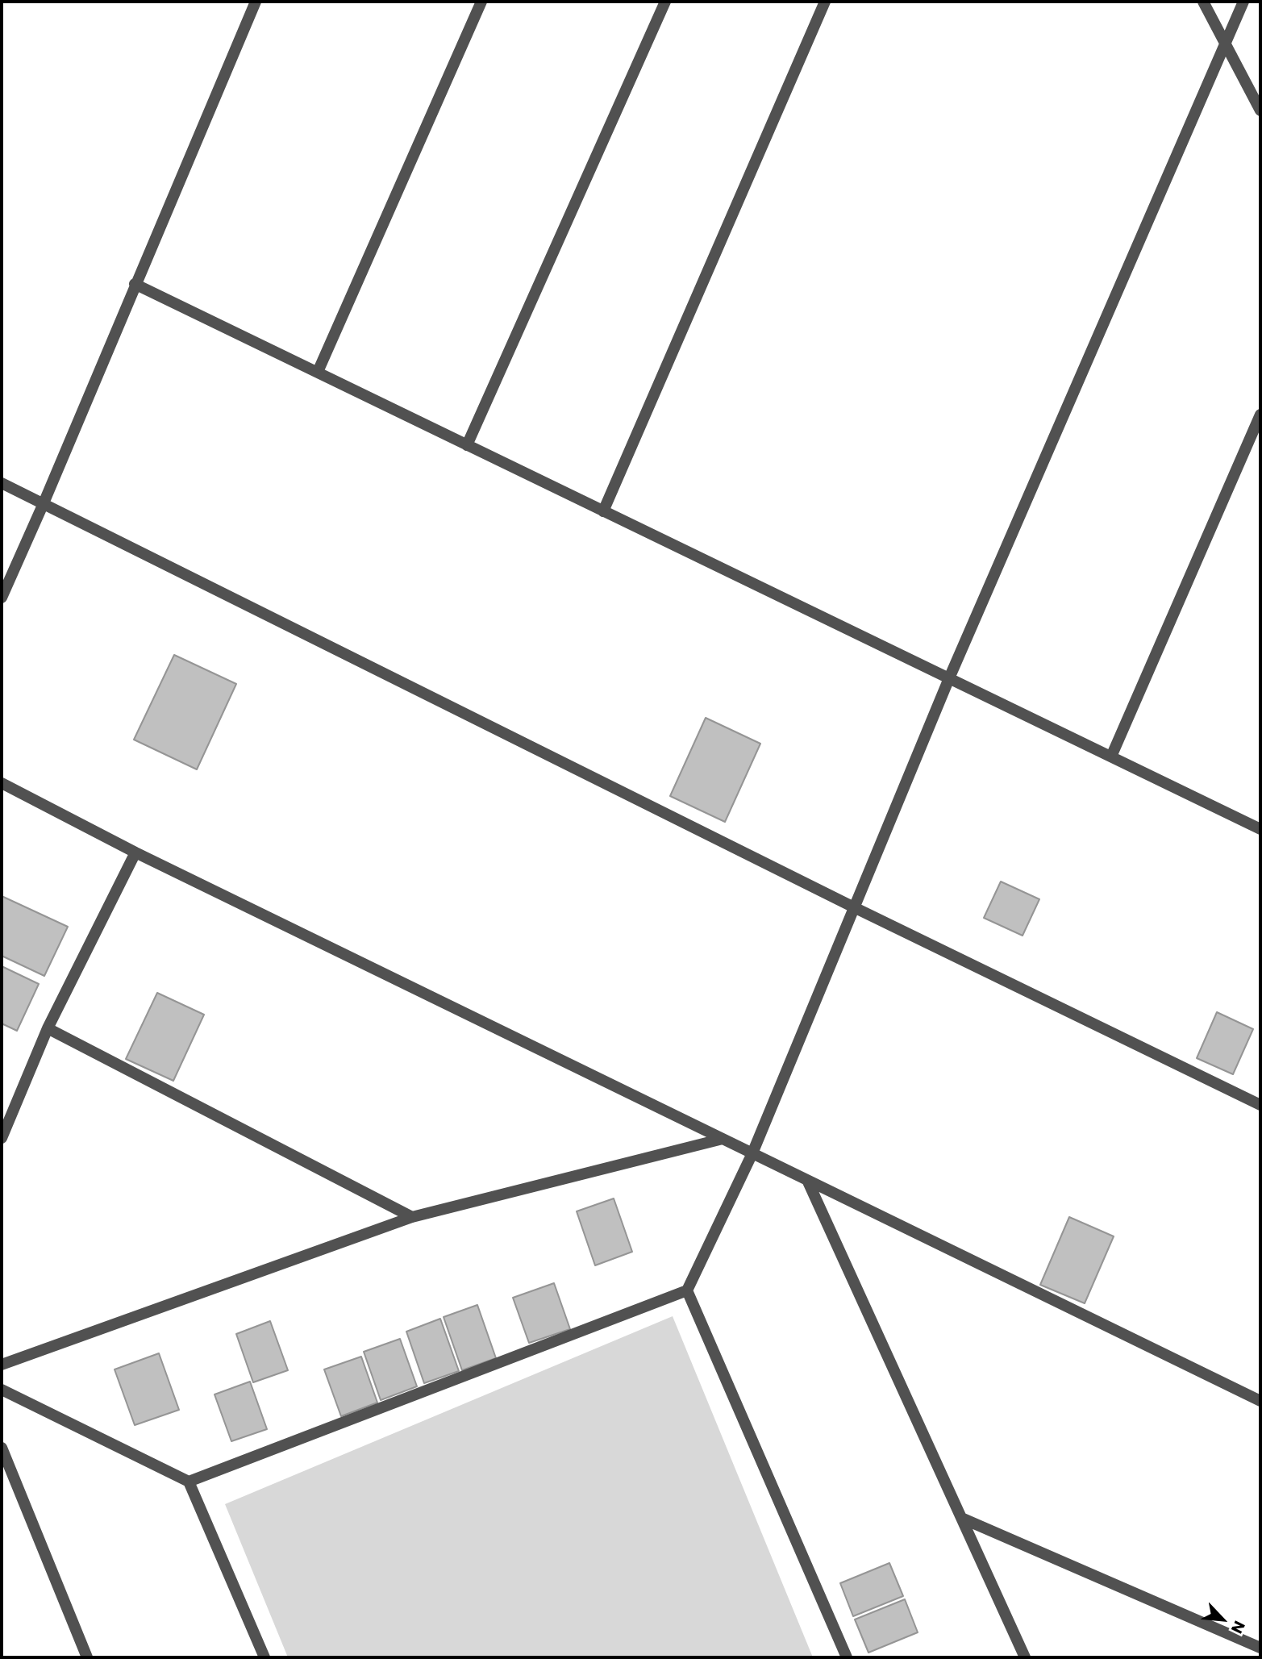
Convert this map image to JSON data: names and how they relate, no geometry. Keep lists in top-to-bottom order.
{
  "north": "bottom right"
}
